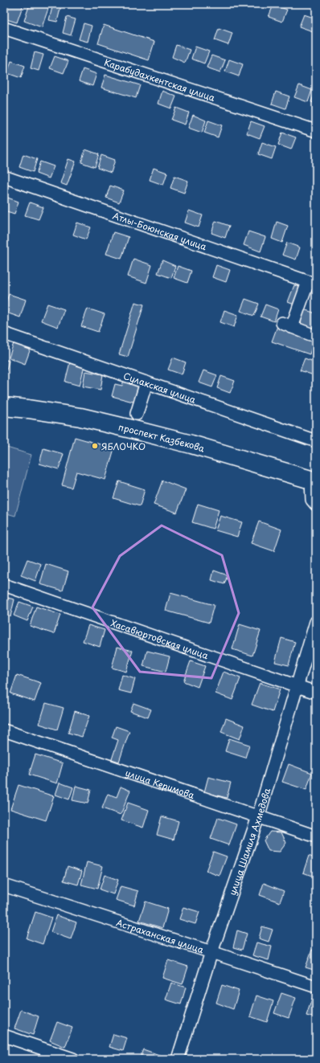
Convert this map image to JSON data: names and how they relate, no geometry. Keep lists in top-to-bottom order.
{
  "streets": {
    "highway": ["проспект Казбекова"],
    "street": [
      "Карабудахкентская улица",
      "Атлы-Боюнская улица",
      "Сулакская улица",
      "Хасавюртовская улица",
      "улица Керимова",
      "улица Шамиля Ахмедова",
      "Астраханская улица"
    ]
  },
  "crossings": [
    ["Хасавюртовская улица", "улица Шамиля Ахмедова"],
    ["улица Керимова", "улица Шамиля Ахмедова"],
    ["улица Шамиля Ахмедова", "Астраханская улица"]
  ],
  "places": ["ЯБЛОЧКО"]
}
